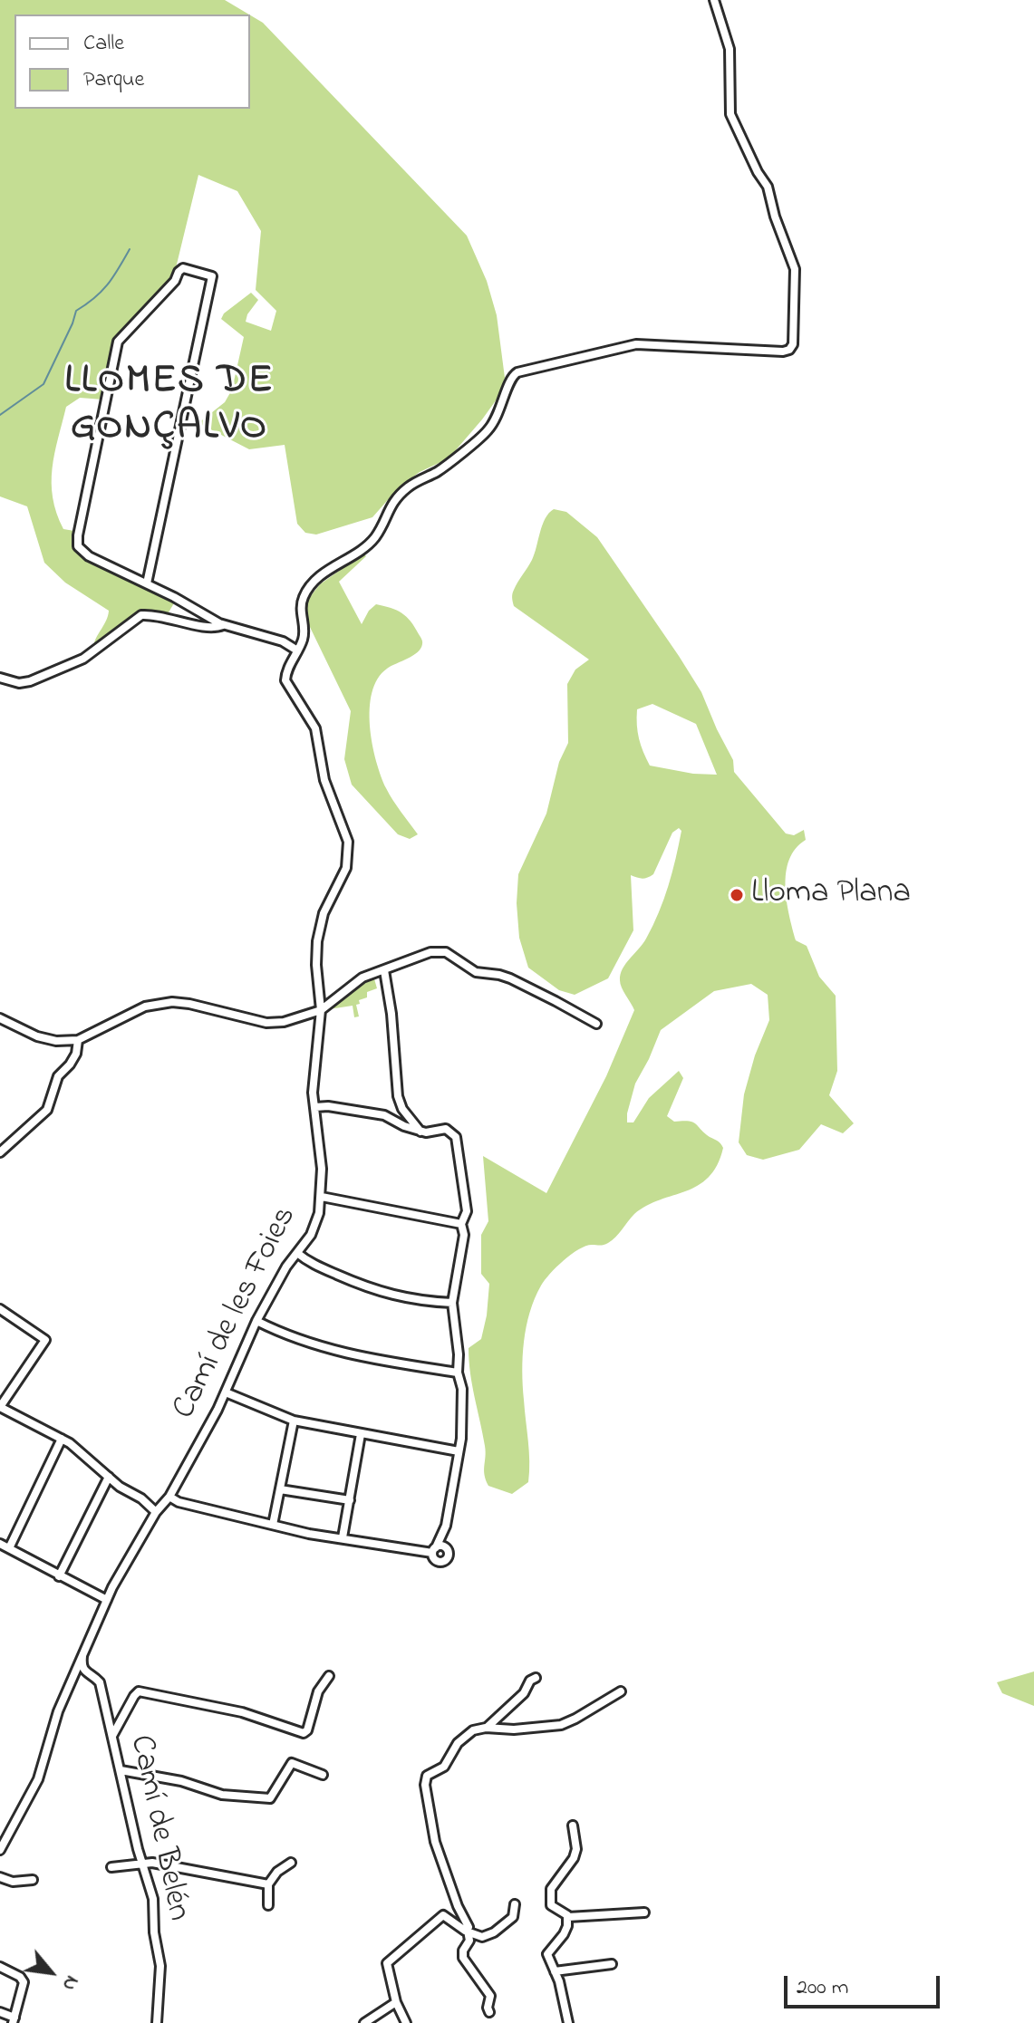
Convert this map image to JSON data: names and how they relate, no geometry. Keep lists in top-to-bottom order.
{
  "streets": {
    "street": ["Camí de les Foies", "Camí de Belén"]
  },
  "crossings": [
    ["Camí de les Foies", "Camí de Belén"]
  ],
  "districts": ["LLOMES DE GONÇALVO"],
  "places": ["Lloma Plana"],
  "legend": ["Calle", "Parque"],
  "scale_bar": "200 m",
  "north": "bottom right"
}
